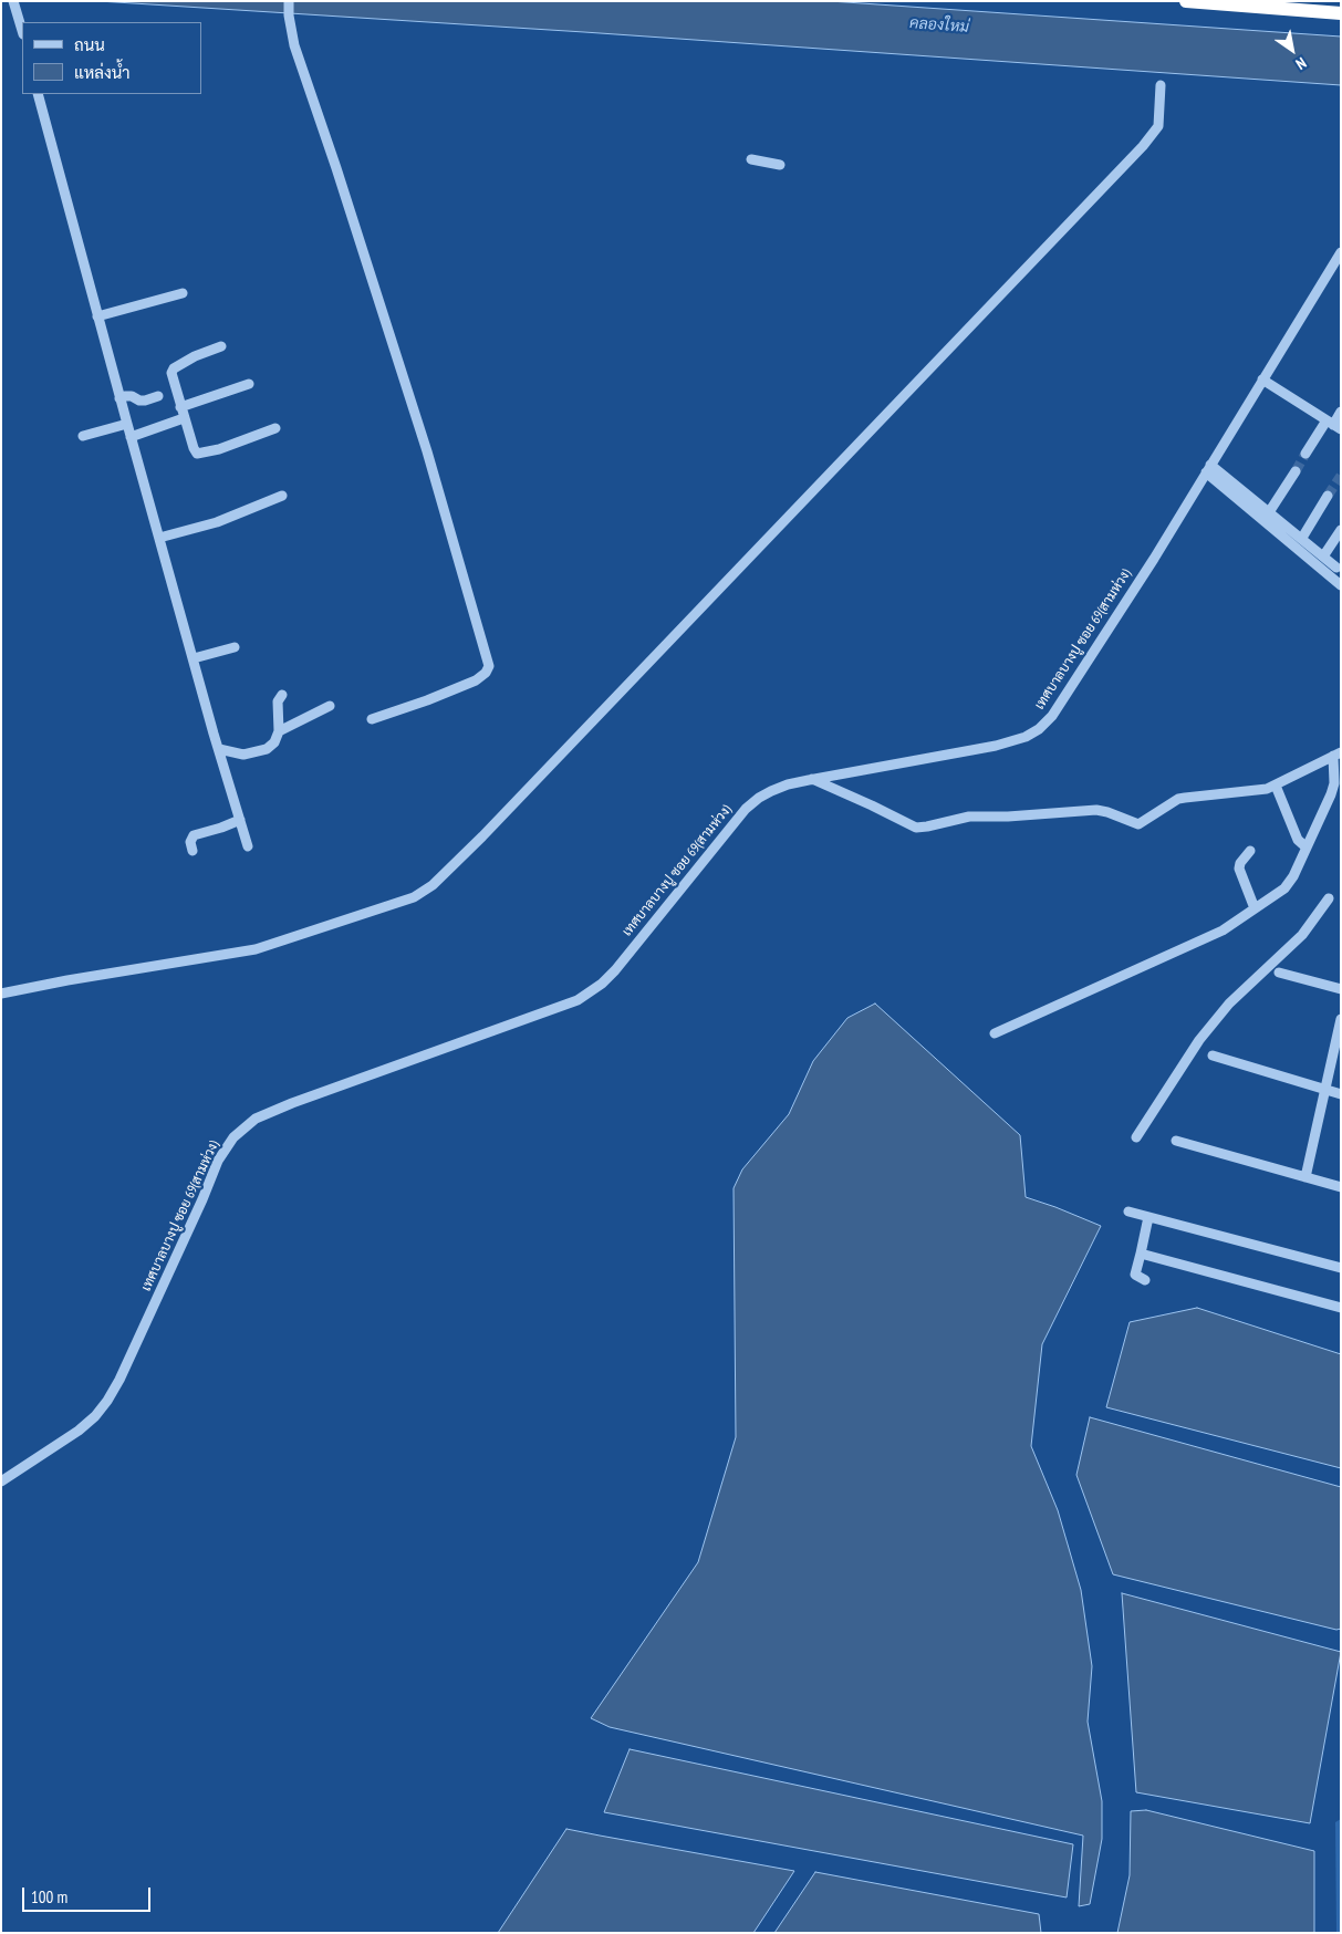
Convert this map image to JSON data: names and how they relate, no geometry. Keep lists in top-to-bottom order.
{
  "streets": {
    "street": ["เทศบาลบางปู ซอย 69(สามห่วง)"]
  },
  "water": ["คลองใหม่"],
  "legend": ["ถนน", "แหล่งน้ำ"],
  "scale_bar": "100 m",
  "north": "bottom right"
}
